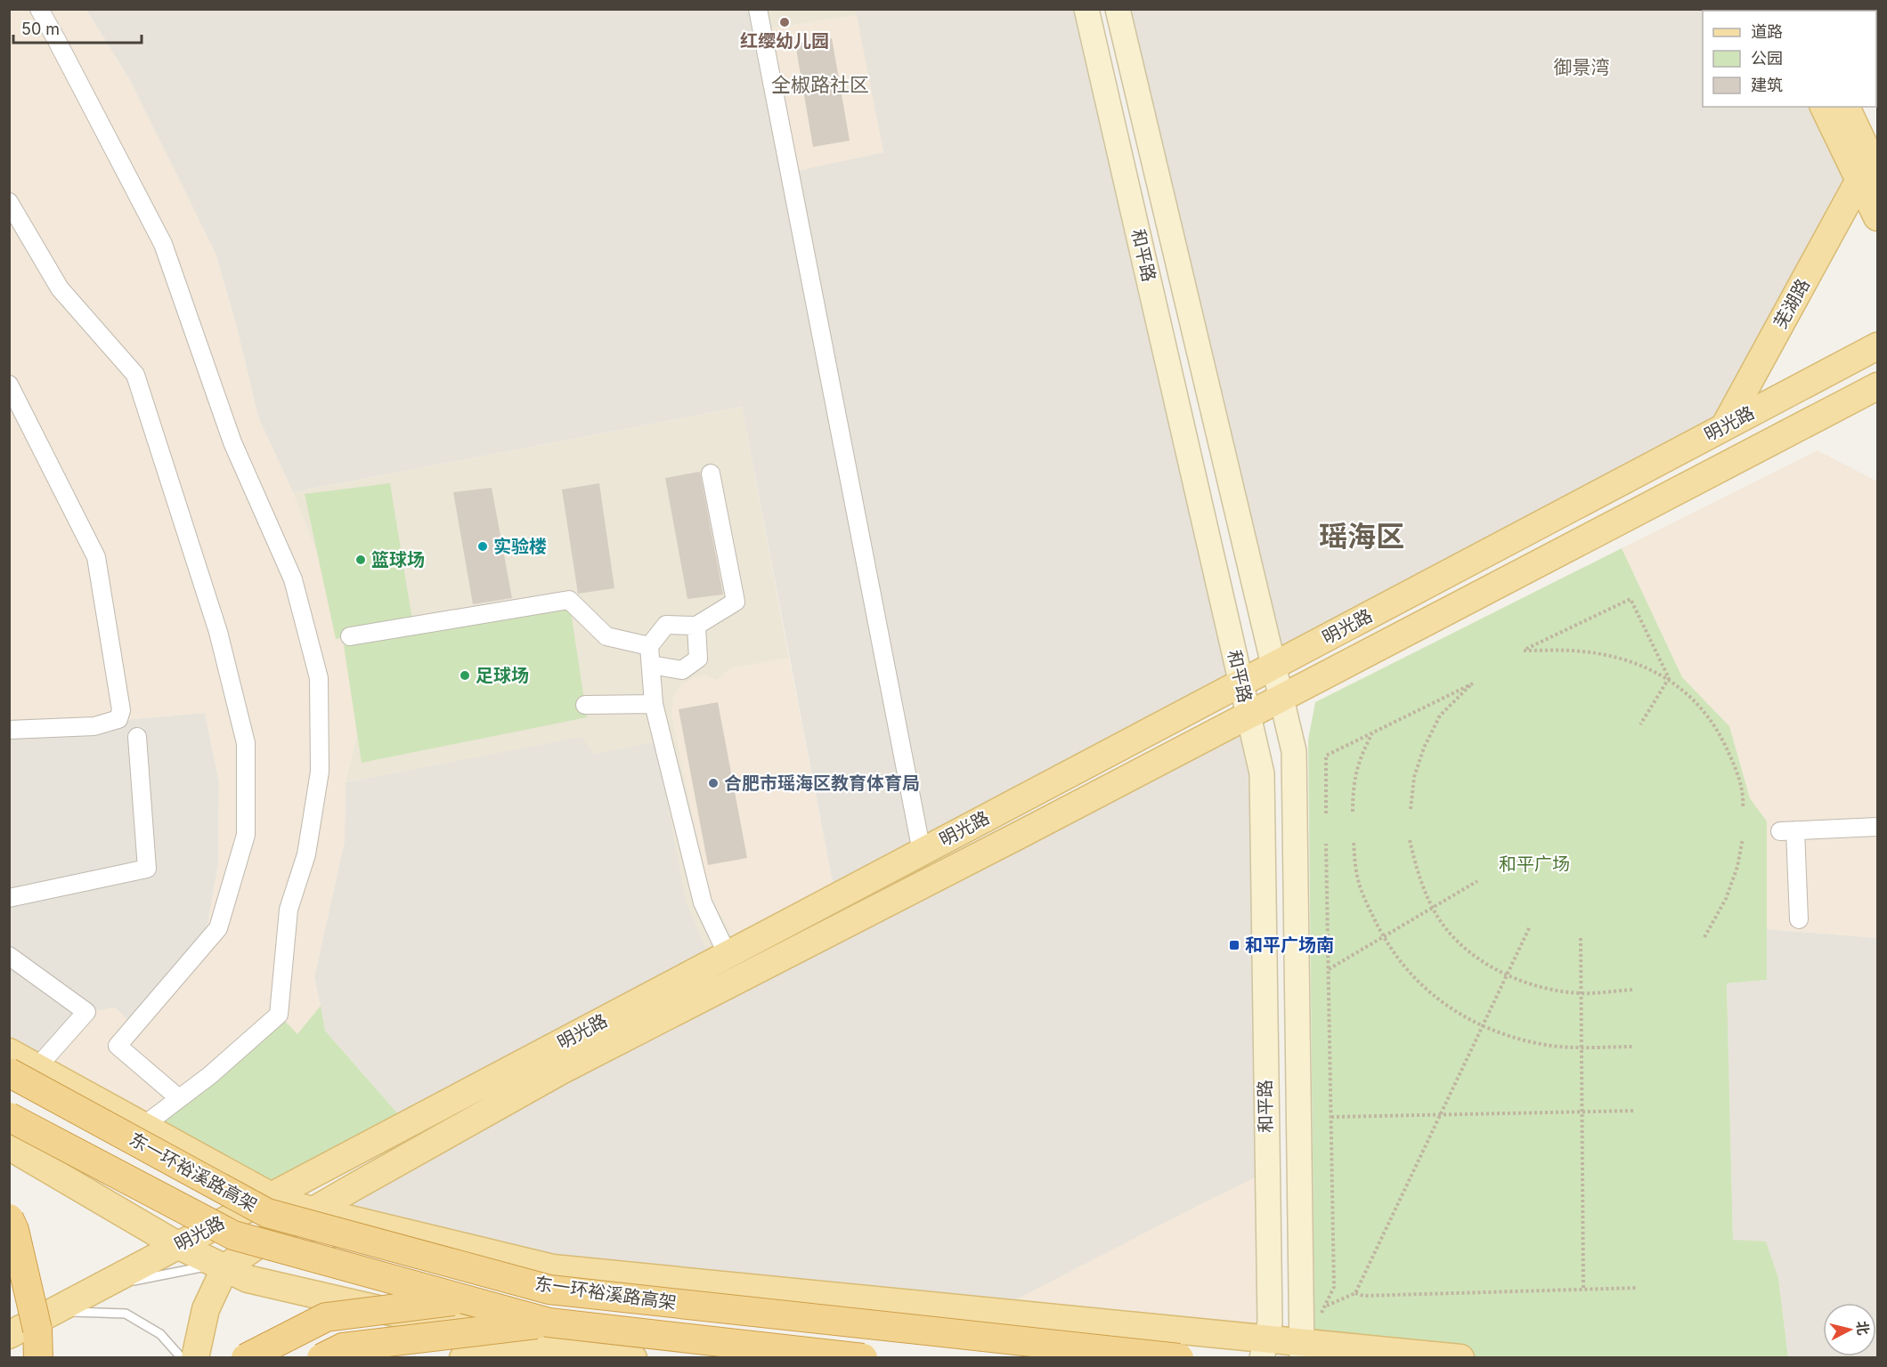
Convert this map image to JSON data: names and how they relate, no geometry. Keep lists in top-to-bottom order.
{
  "streets": {
    "highway": ["东一环裕溪路高架"],
    "main road": ["和平路", "芜湖路", "明光路"]
  },
  "crossings": [
    ["和平路", "明光路"],
    ["芜湖路", "明光路"]
  ],
  "districts": ["御景湾", "全椒路社区", "瑶海区"],
  "parks": ["和平广场"],
  "places": {
    "other": [
      "红缨幼儿园",
      "实验楼",
      "篮球场",
      "足球场",
      "合肥市瑶海区教育体育局"
    ],
    "transit": ["和平广场南"]
  },
  "legend": ["道路", "公园", "建筑"],
  "scale_bar": "50 m",
  "north": "right"
}
